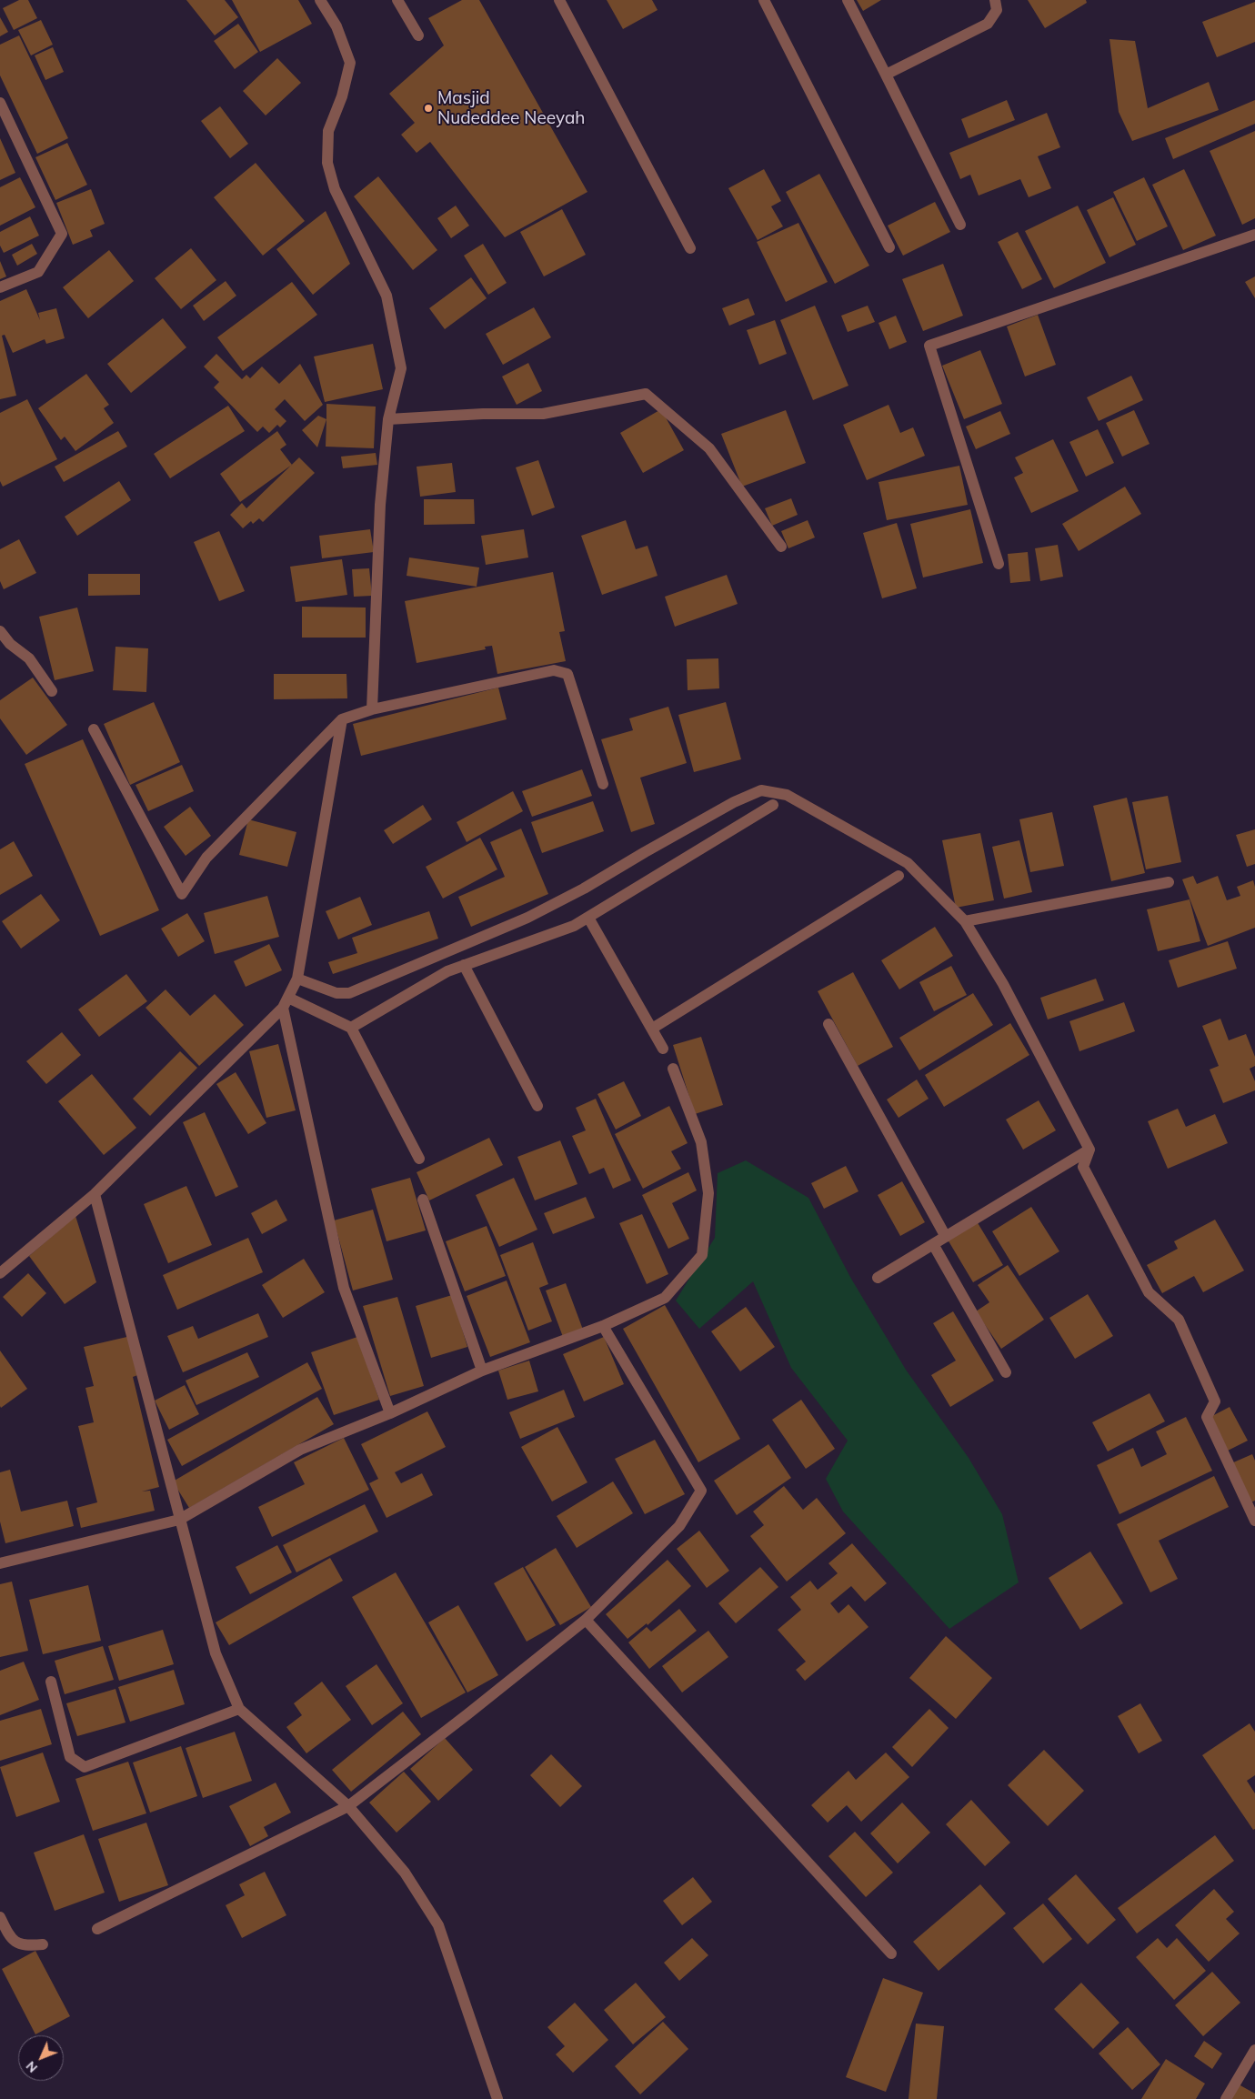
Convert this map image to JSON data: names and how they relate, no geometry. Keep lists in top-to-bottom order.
{
  "places": ["Masjid Nudeddee Neeyah"],
  "north": "bottom left"
}
